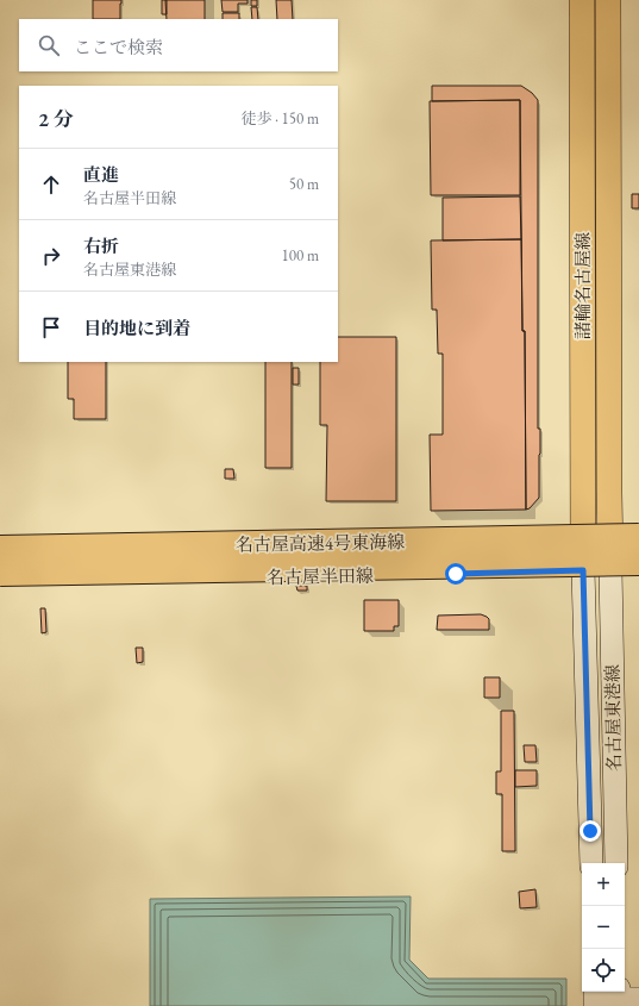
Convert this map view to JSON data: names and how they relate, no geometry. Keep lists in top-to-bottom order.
{
  "streets": {
    "highway": ["名古屋高速4号東海線"],
    "main road": ["諸輪名古屋線", "名古屋半田線", "名古屋東港線"]
  },
  "crossings": [
    ["諸輪名古屋線", "名古屋高速4号東海線"],
    ["諸輪名古屋線", "名古屋半田線"],
    ["諸輪名古屋線", "名古屋東港線"],
    ["名古屋半田線", "名古屋東港線"]
  ],
  "page": {
    "search": "ここで検索",
    "heading": ["2 分", "徒歩 · 150 m"],
    "list": [
      ["直進", "名古屋半田線", "50 m"],
      ["右折", "名古屋東港線", "100 m"],
      "目的地に到着"
    ],
    "map_buttons": ["+", "−"]
  }
}
